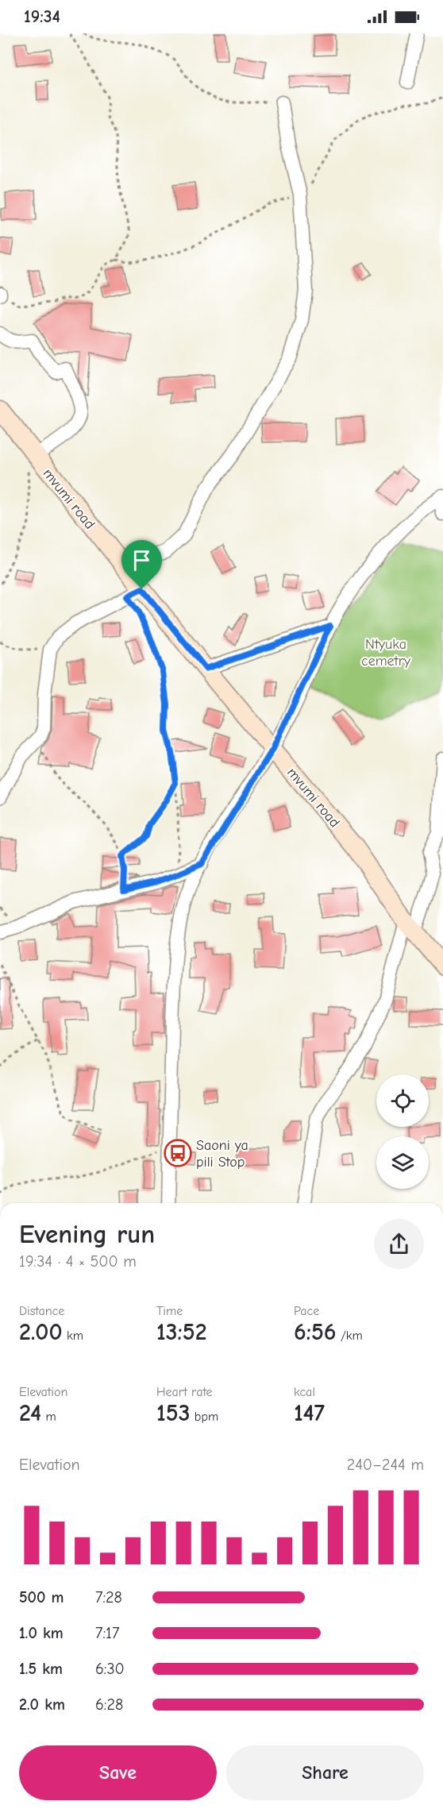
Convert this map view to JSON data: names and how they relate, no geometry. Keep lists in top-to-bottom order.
{
  "streets": {
    "street": ["mvumi road"]
  },
  "parks": ["Ntyuka cemetry"],
  "places": {
    "bus stop": ["Saoni ya pili Stop"]
  },
  "page": {
    "status": "19:34",
    "heading": ["Evening run", "19:34 · 4 × 500 m"],
    "stats": [
      ["Distance", "2.00 km"],
      ["Time", "13:52"],
      ["Pace", "6:56 /km"],
      ["Elevation", "24 m"],
      ["Heart rate", "153 bpm"],
      ["kcal", "147"]
    ],
    "chart": ["Elevation", "240–244 m"],
    "list": [
      {
        "name": "500 m",
        "note": "7:28"
      },
      {
        "name": "1.0 km",
        "note": "7:17"
      },
      {
        "name": "1.5 km",
        "note": "6:30"
      },
      {
        "name": "2.0 km",
        "note": "6:28"
      }
    ],
    "buttons": ["Save", "Share"]
  }
}
